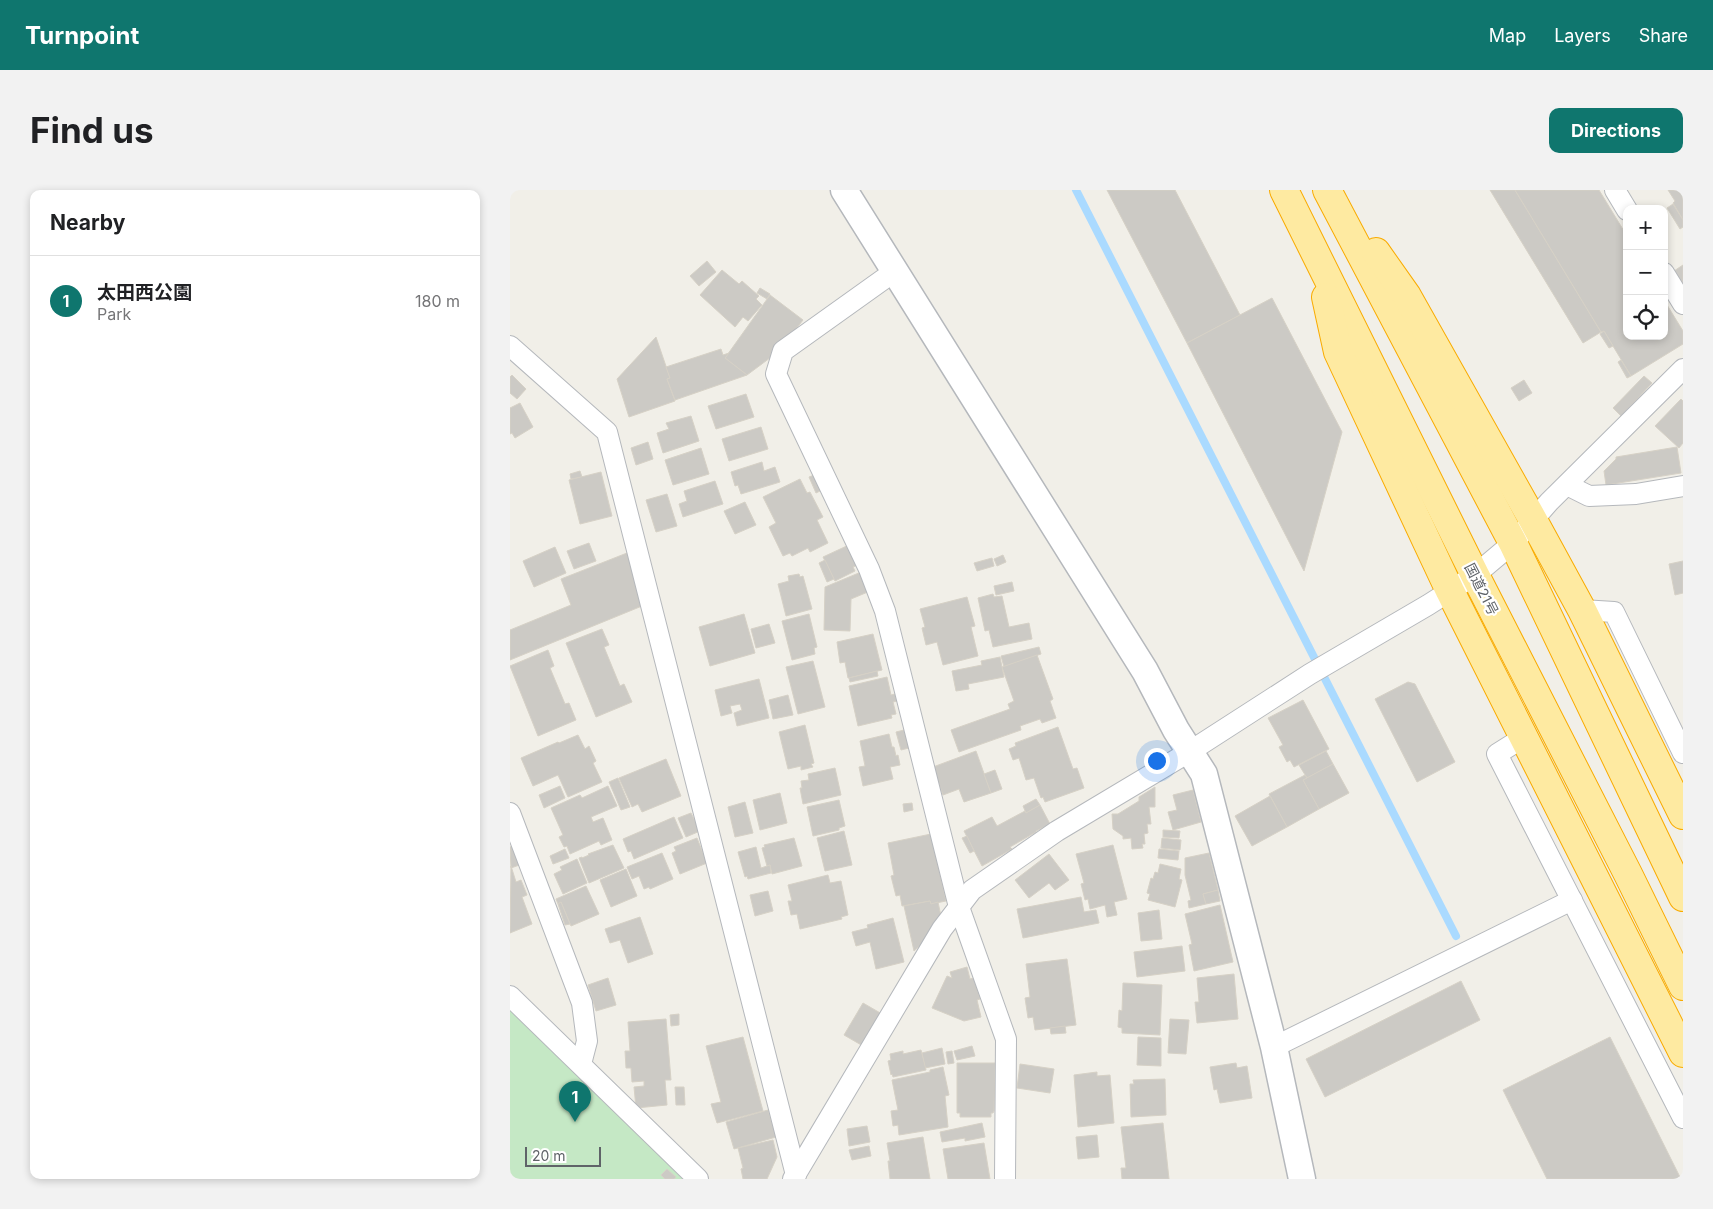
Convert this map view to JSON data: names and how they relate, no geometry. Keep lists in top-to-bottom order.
{
  "streets": {
    "highway": ["国道21号"]
  },
  "scale_bar": "20 m",
  "page": {
    "header": "Turnpoint",
    "nav": ["Map", "Layers", "Share"],
    "buttons": "Directions",
    "title": "Find us",
    "heading": "Nearby",
    "map_buttons": ["+", "−"],
    "list": [
      {
        "mark": "1",
        "name": "太田西公園",
        "note": "Park",
        "value": "180 m"
      }
    ],
    "pins": "1",
    "scale": "20 m"
  }
}
